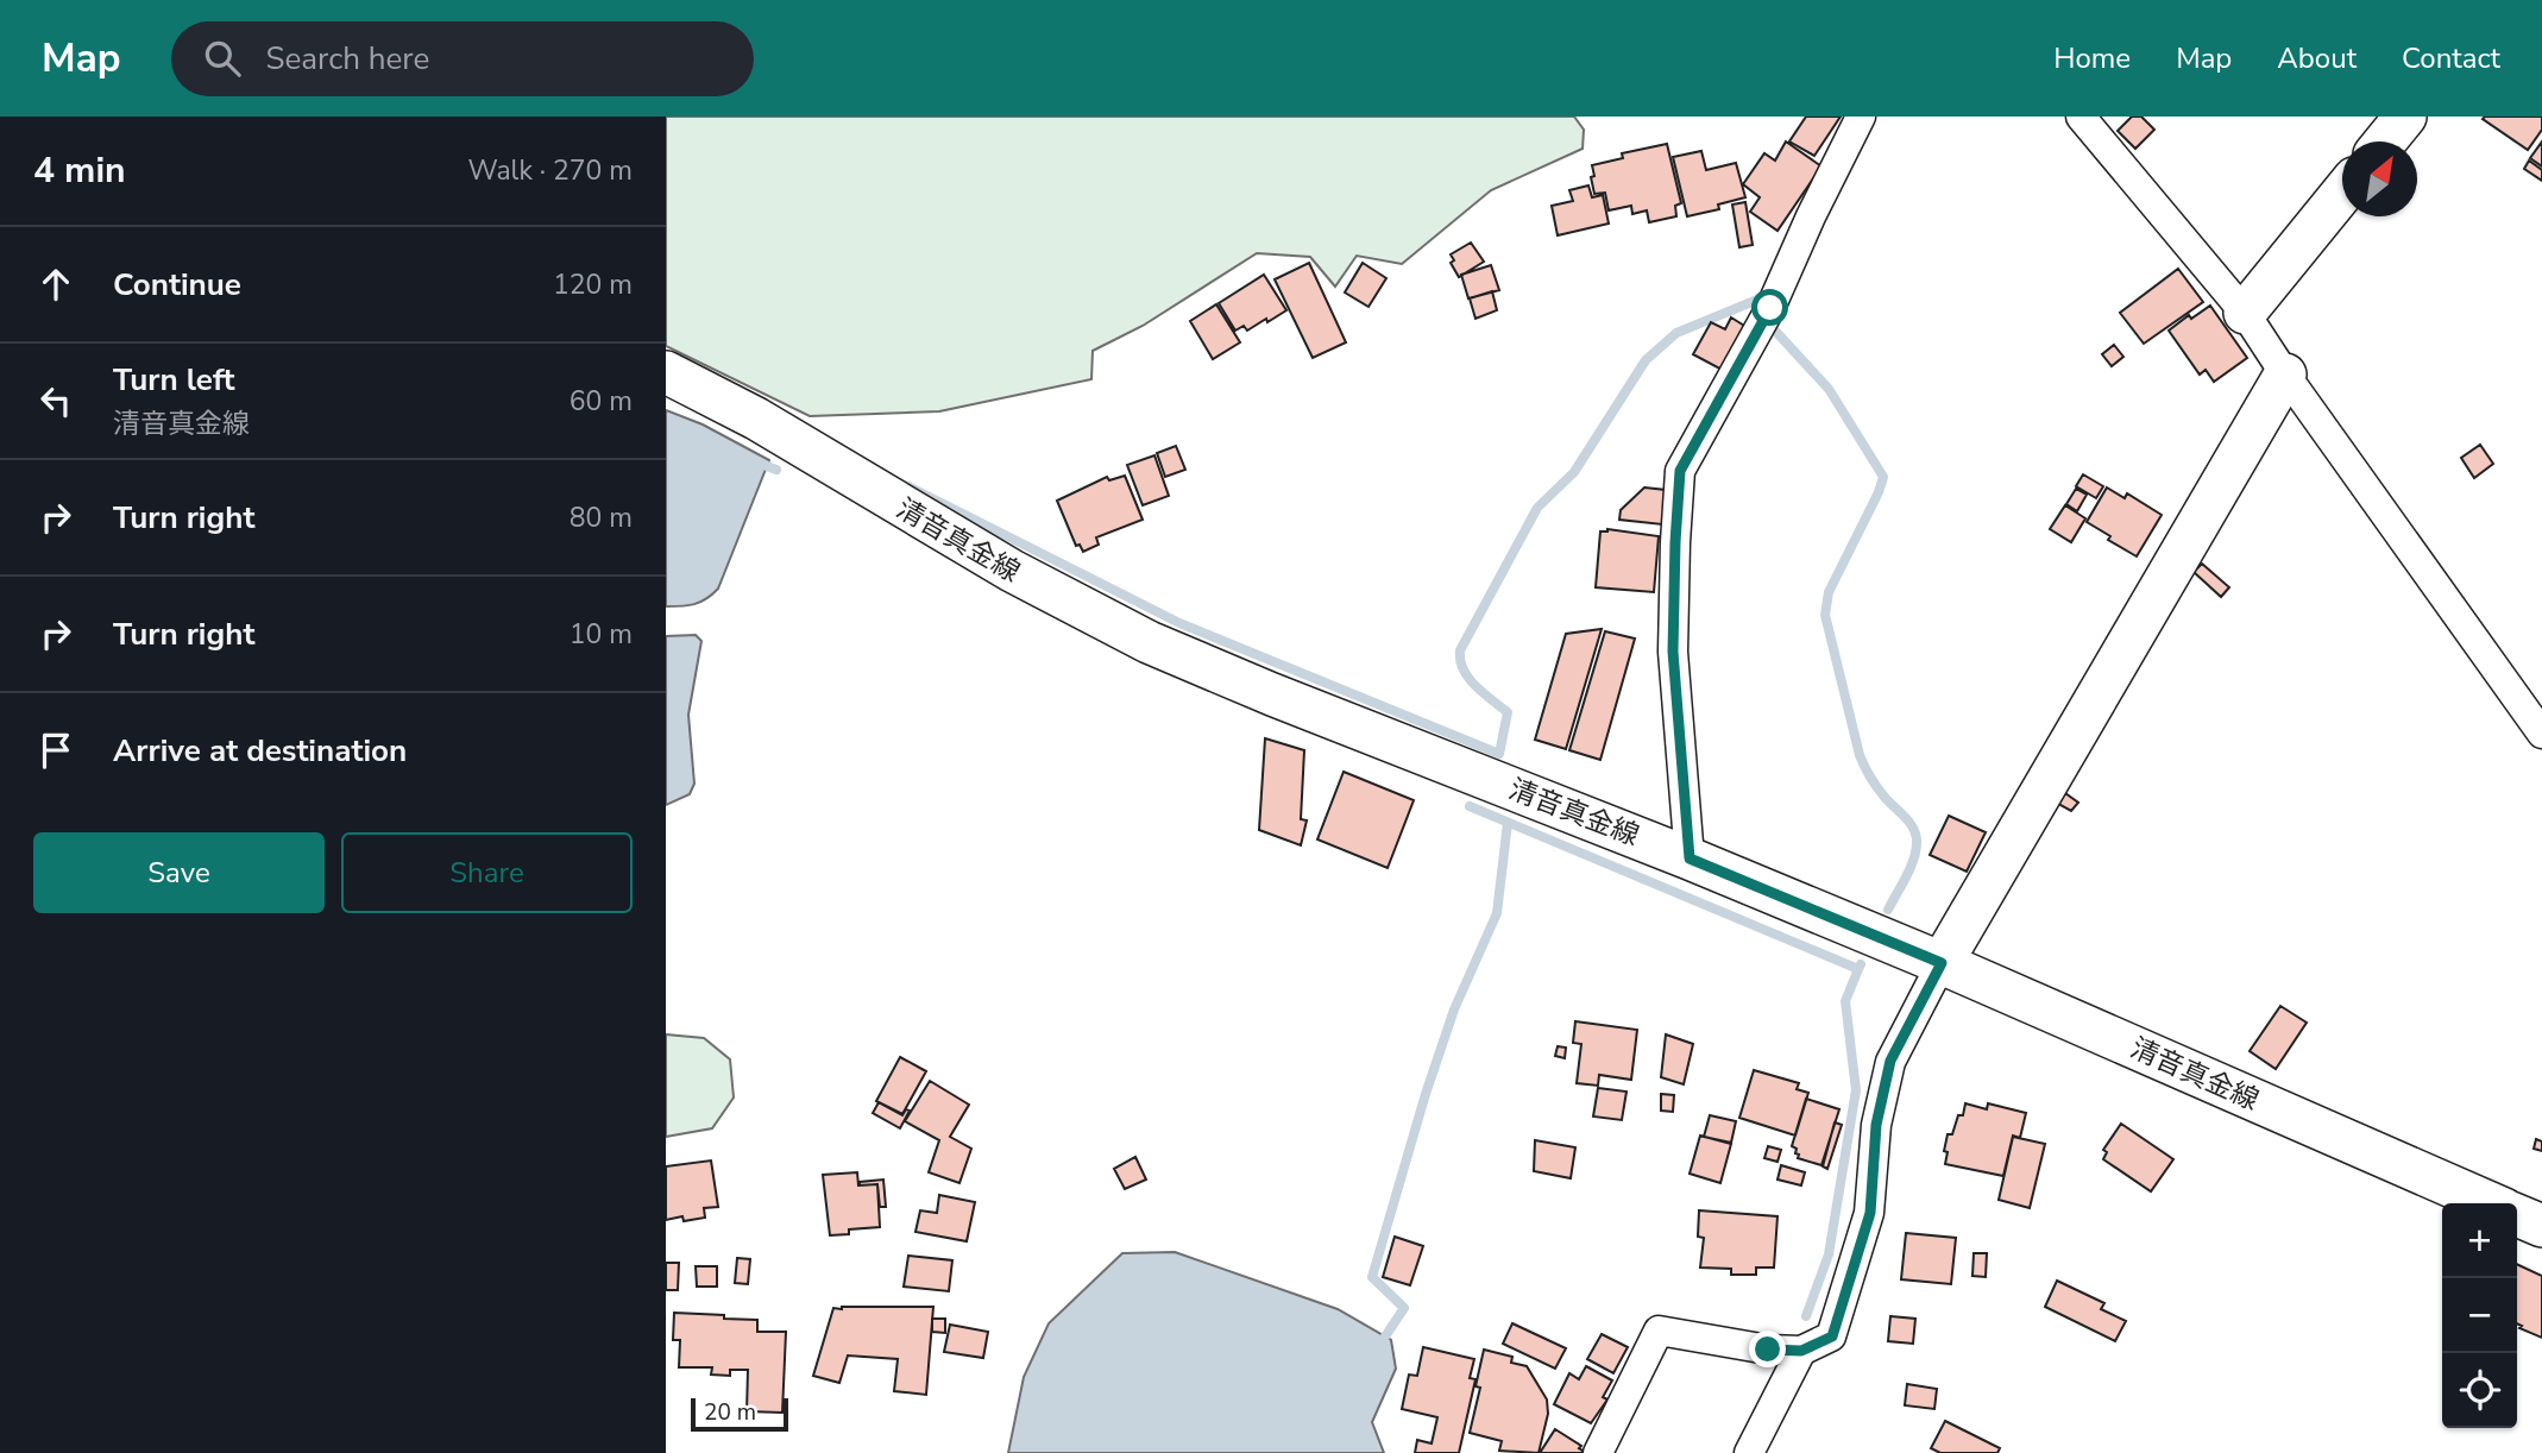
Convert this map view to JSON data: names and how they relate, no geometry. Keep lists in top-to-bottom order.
{
  "streets": {
    "main road": ["清音真金線"]
  },
  "scale_bar": "20 m",
  "north": "top right",
  "page": {
    "header": "Map",
    "search": "Search here",
    "nav": [
      "Home",
      "Map",
      "About",
      "Contact"
    ],
    "heading": ["4 min", "Walk · 270 m"],
    "list": [
      ["Continue", "120 m"],
      ["Turn left", "清音真金線", "60 m"],
      ["Turn right", "80 m"],
      ["Turn right", "10 m"],
      "Arrive at destination"
    ],
    "buttons": ["Save", "Share"],
    "map_buttons": ["+", "−"],
    "scale": "20 m"
  }
}
